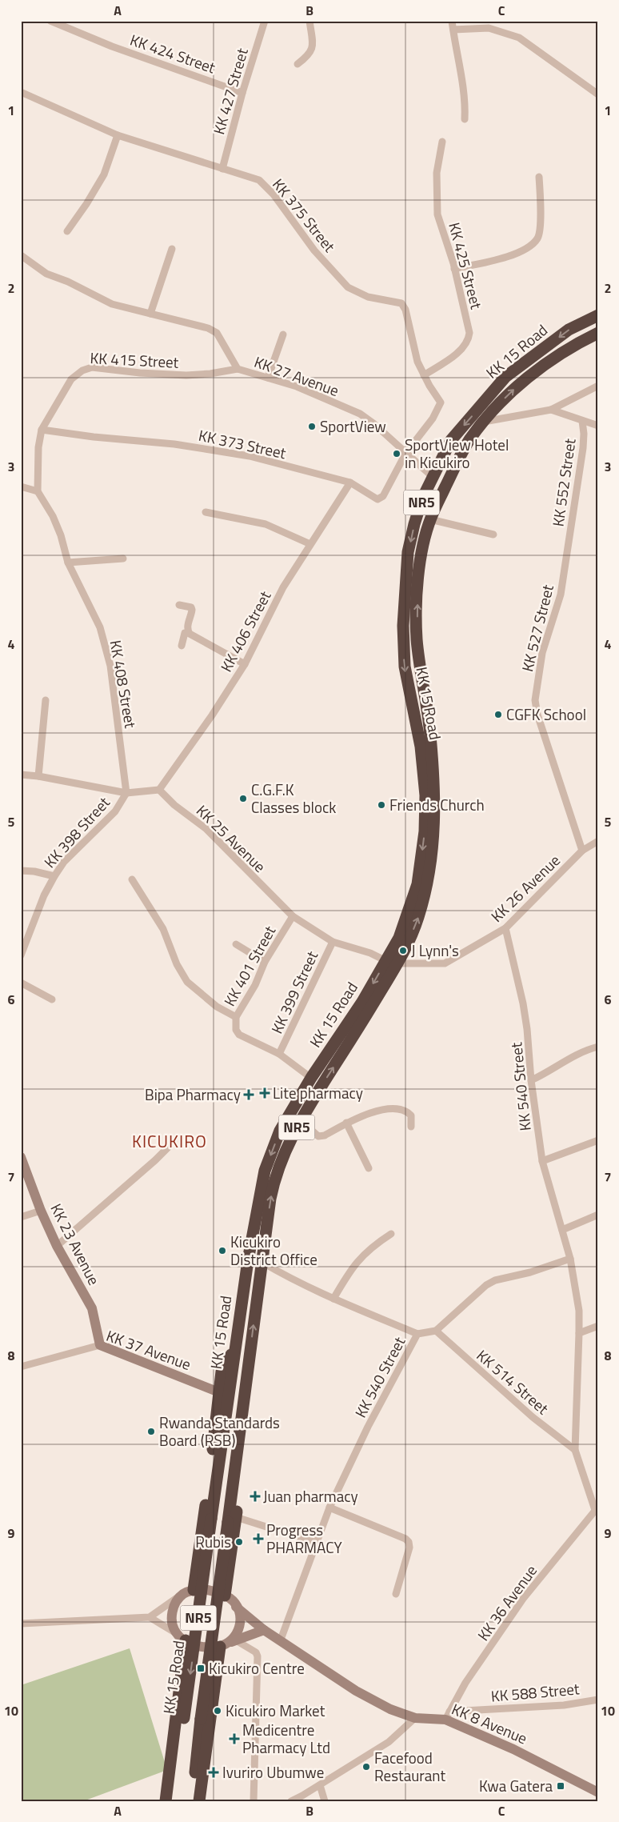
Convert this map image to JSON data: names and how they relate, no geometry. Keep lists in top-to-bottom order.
{
  "streets": {
    "highway": ["KK 15 Road", "NR5"],
    "main road": ["KK 23 Avenue", "KK 37 Avenue", "KK 8 Avenue"],
    "street": [
      "KK 424 Street",
      "KK 427 Street",
      "KK 375 Street",
      "KK 425 Street",
      "KK 415 Street",
      "KK 27 Avenue",
      "KK 373 Street",
      "KK 552 Street",
      "KK 527 Street",
      "KK 406 Street",
      "KK 408 Street",
      "KK 398 Street",
      "KK 25 Avenue",
      "KK 26 Avenue",
      "KK 401 Street",
      "KK 399 Street",
      "KK 540 Street",
      "KK 514 Street",
      "KK 36 Avenue",
      "KK 588 Street"
    ]
  },
  "crossings": [
    ["KK 424 Street", "KK 427 Street"],
    ["KK 427 Street", "KK 375 Street"],
    ["KK 375 Street", "KK 425 Street"],
    ["KK 375 Street", "KK 27 Avenue"],
    ["KK 375 Street", "KK 373 Street"],
    ["KK 15 Road", "KK 27 Avenue"],
    ["KK 15 Road", "KK 25 Avenue"],
    ["KK 15 Road", "KK 26 Avenue"],
    ["KK 415 Street", "KK 27 Avenue"],
    ["KK 415 Street", "KK 373 Street"],
    ["KK 27 Avenue", "KK 373 Street"],
    ["KK 373 Street", "KK 406 Street"],
    ["KK 552 Street", "KK 527 Street"],
    ["KK 527 Street", "KK 26 Avenue"],
    ["KK 406 Street", "KK 25 Avenue"],
    ["KK 408 Street", "KK 398 Street"],
    ["KK 25 Avenue", "KK 401 Street"],
    ["KK 25 Avenue", "KK 399 Street"],
    ["KK 26 Avenue", "KK 540 Street"],
    ["KK 401 Street", "KK 399 Street"],
    ["KK 540 Street", "KK 514 Street"],
    ["KK 540 Street", "KK 8 Avenue"],
    ["KK 23 Avenue", "KK 37 Avenue"],
    ["KK 36 Avenue", "KK 588 Street"],
    ["KK 36 Avenue", "KK 8 Avenue"],
    ["KK 588 Street", "KK 8 Avenue"]
  ],
  "districts": ["KICUKIRO"],
  "places": {
    "other": [
      "SportView",
      "SportView Hotel in Kicukiro",
      "CGFK School",
      "C.G.F.K Classes block",
      "Friends Church",
      "J Lynn's",
      "Kicukiro District Office",
      "Rwanda Standards Board (RSB)",
      "Rubis",
      "Kicukiro Market",
      "Facefood Restaurant"
    ],
    "health": [
      "Lite pharmacy",
      "Bipa Pharmacy",
      "Juan pharmacy",
      "Progress PHARMACY",
      "Medicentre Pharmacy Ltd",
      "Ivuriro Ubumwe"
    ],
    "transit": ["Kicukiro Centre", "Kwa Gatera"]
  },
  "grid": {
    "columns": ["A", "B", "C"],
    "rows": [
      "1",
      "2",
      "3",
      "4",
      "5",
      "6",
      "7",
      "8",
      "9",
      "10"
    ]
  }
}
